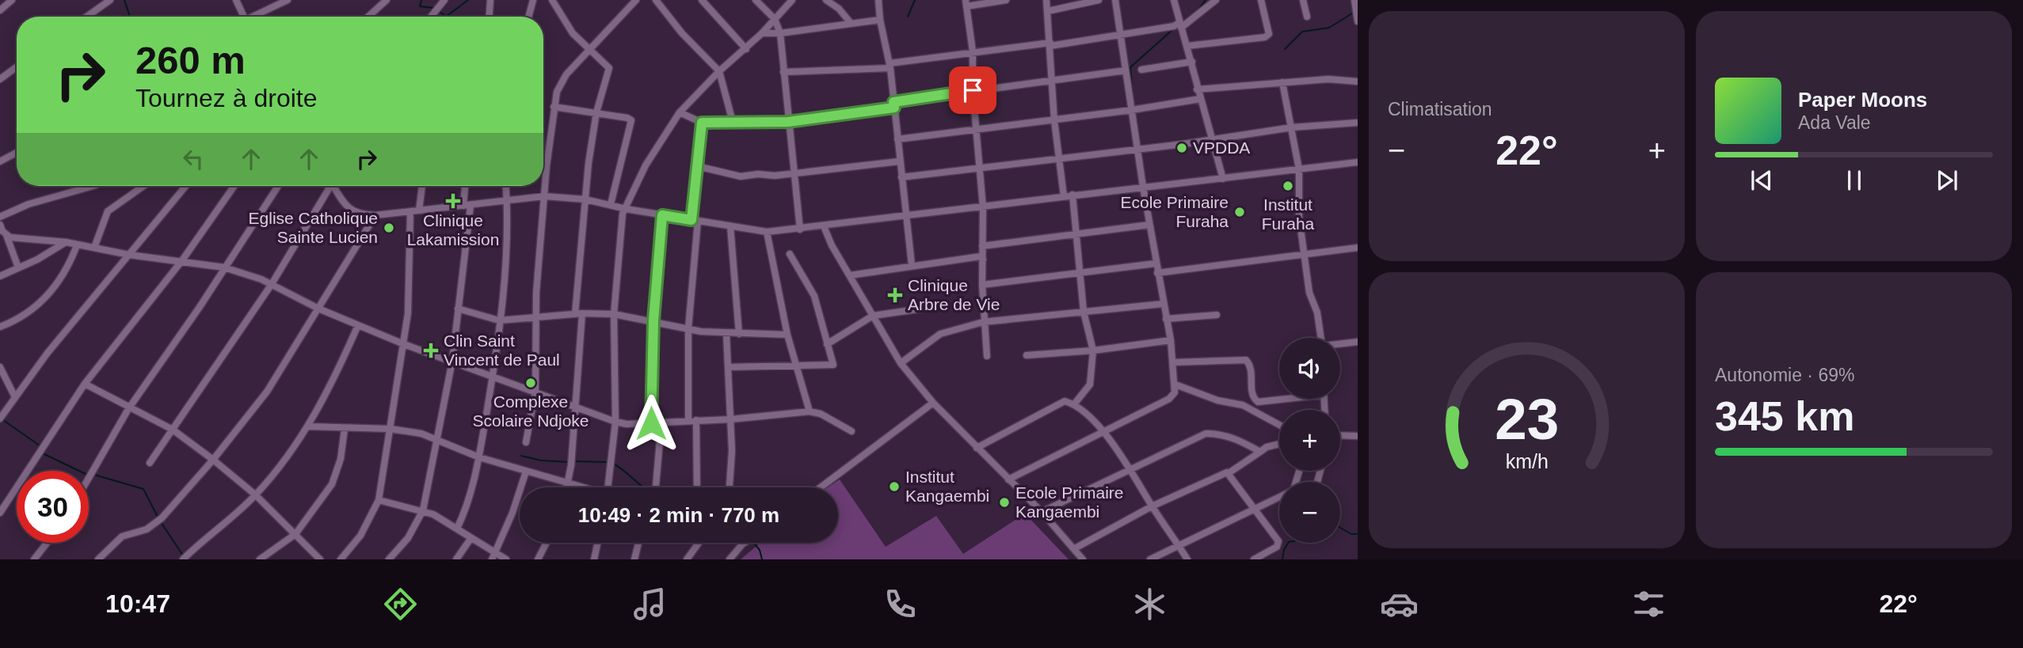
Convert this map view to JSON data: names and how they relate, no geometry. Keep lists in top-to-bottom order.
{
  "places": {
    "other": [
      "VPDDA",
      "Institut Furaha",
      "Ecole Primaire Furaha",
      "Eglise Catholique Sainte Lucien",
      "Complexe Scolaire Ndjoke",
      "Institut Kangaembi",
      "Ecole Primaire Kangaembi"
    ],
    "health": ["Clinique Lakamission", "Clinique Arbre de Vie", "Clin Saint Vincent de Paul"]
  },
  "page": {
    "tile": [
      "Climatisation",
      ["Autonomie · 69%", "345 km"]
    ],
    "turn": ["260 m", "Tournez à droite"],
    "song": ["Paper Moons", "Ada Vale"],
    "heat": ["−", "22°", "+"],
    "map_buttons": ["+", "−"],
    "limit": "30",
    "trip": "10:49 · 2 min · 770 m",
    "tabs": ["10:47", "22°"],
    "gauge": ["23", "km/h"]
  }
}
